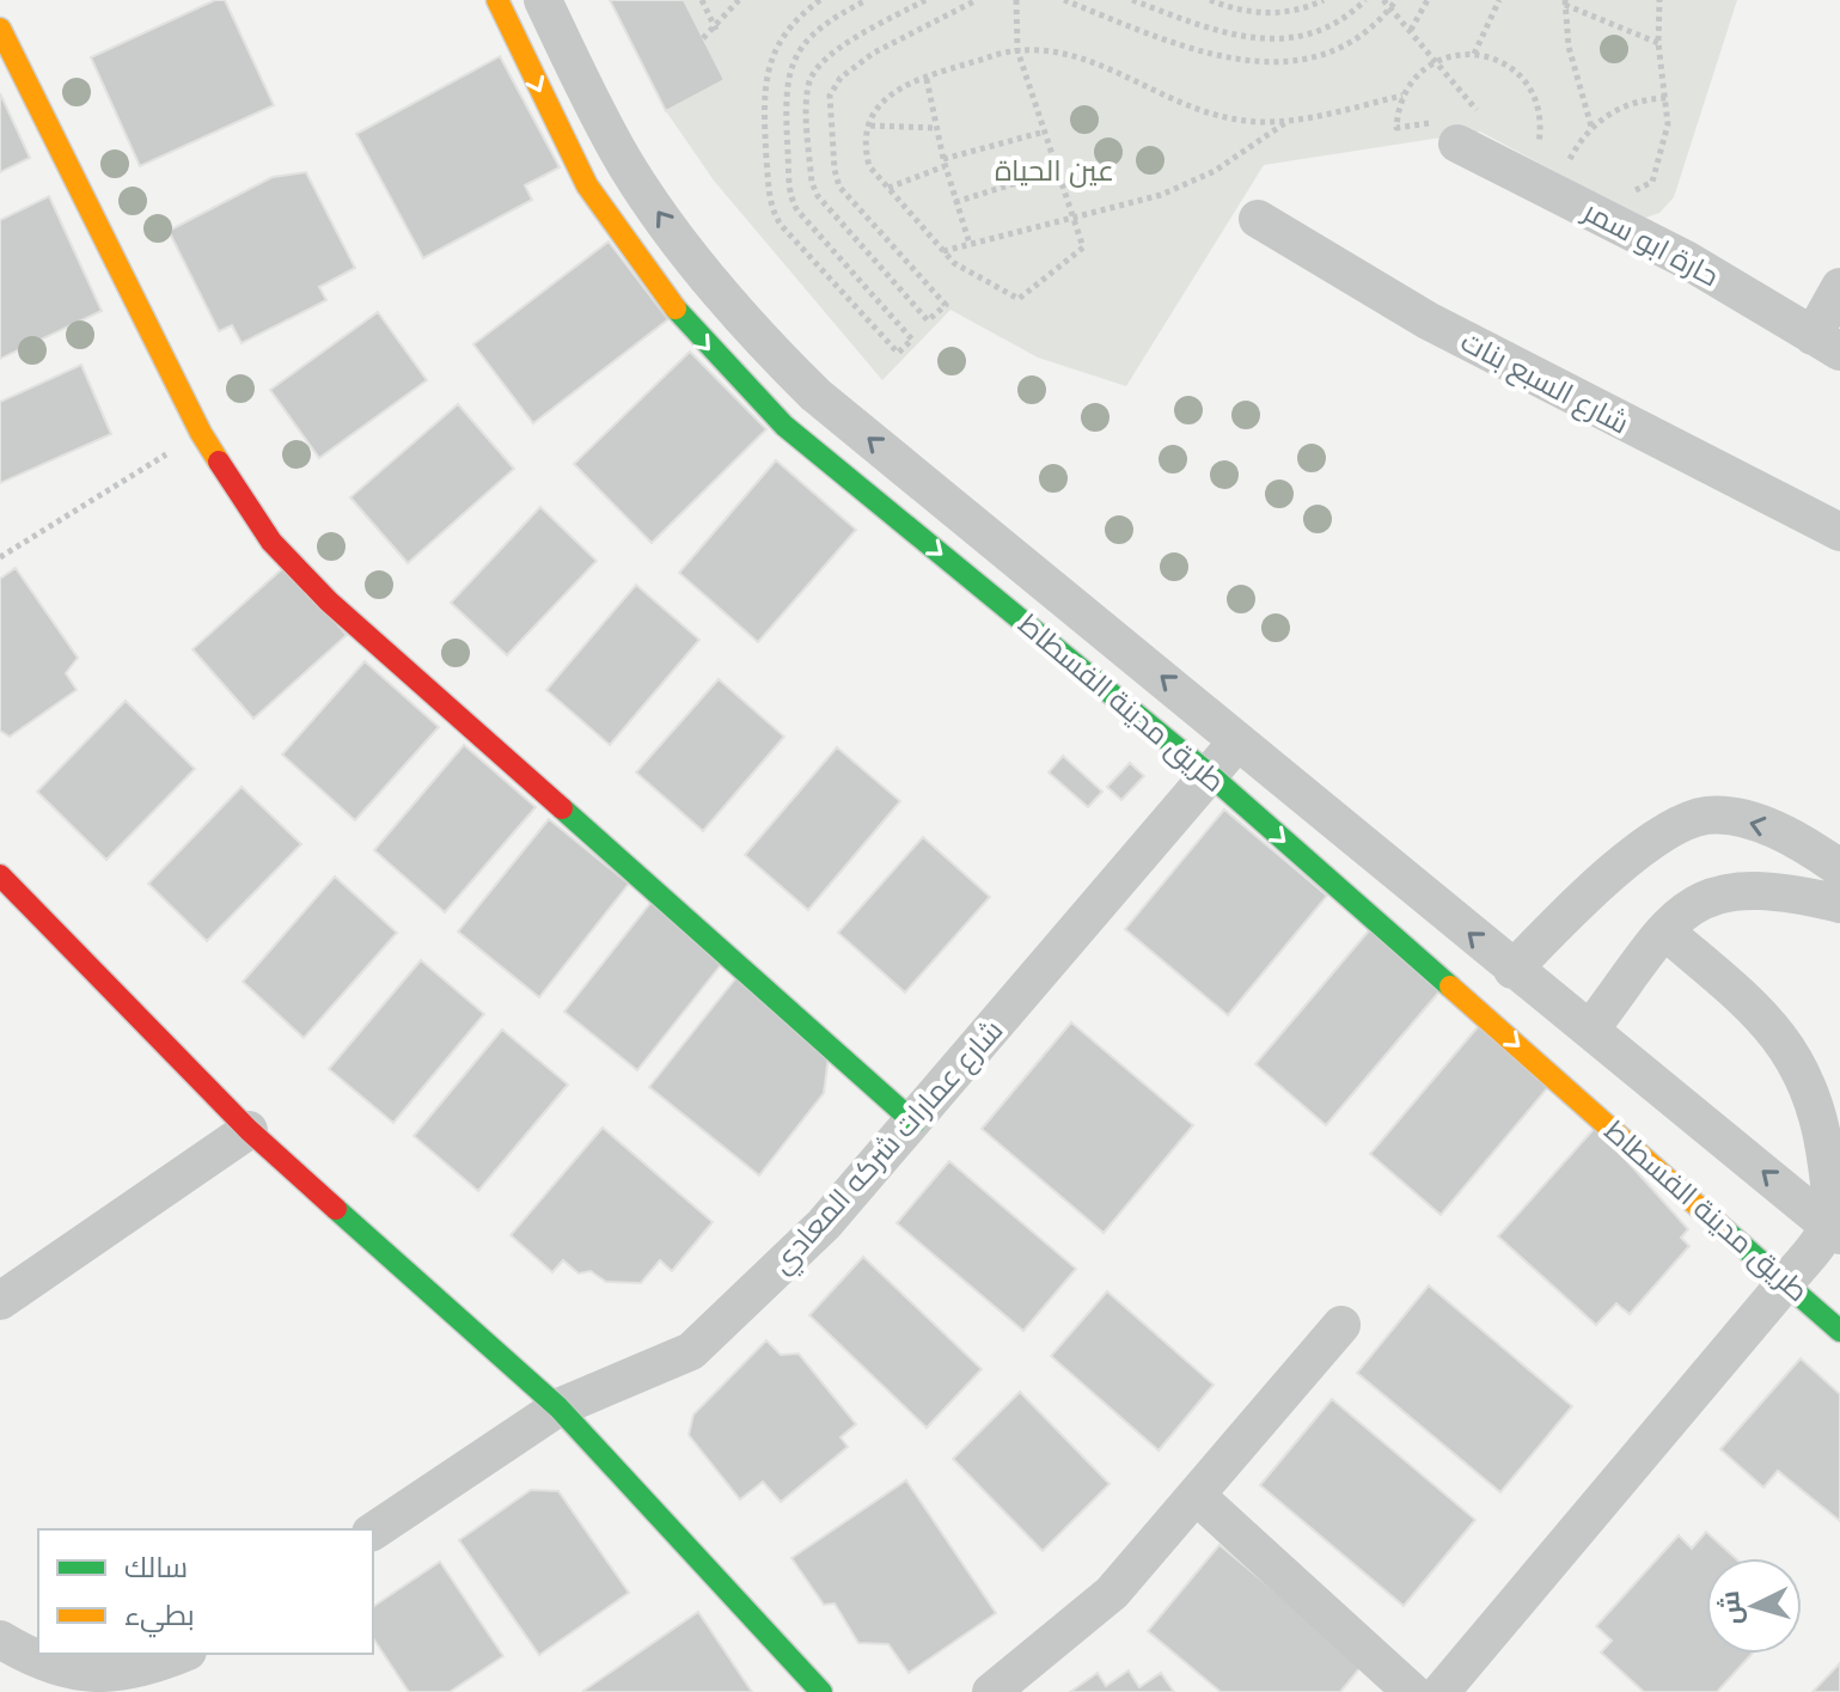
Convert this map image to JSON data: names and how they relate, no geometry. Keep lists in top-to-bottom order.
{
  "streets": {
    "street": [
      "حارة ابو سمر",
      "شارع السبع بنات",
      "طريق مدينة الفسطاط",
      "شارع عمارات شركه المعادي"
    ]
  },
  "crossings": [
    ["طريق مدينة الفسطاط", "شارع عمارات شركه المعادي"]
  ],
  "parks": ["عين الحياة"],
  "legend": ["سالك", "بطيء"],
  "north": "left"
}
